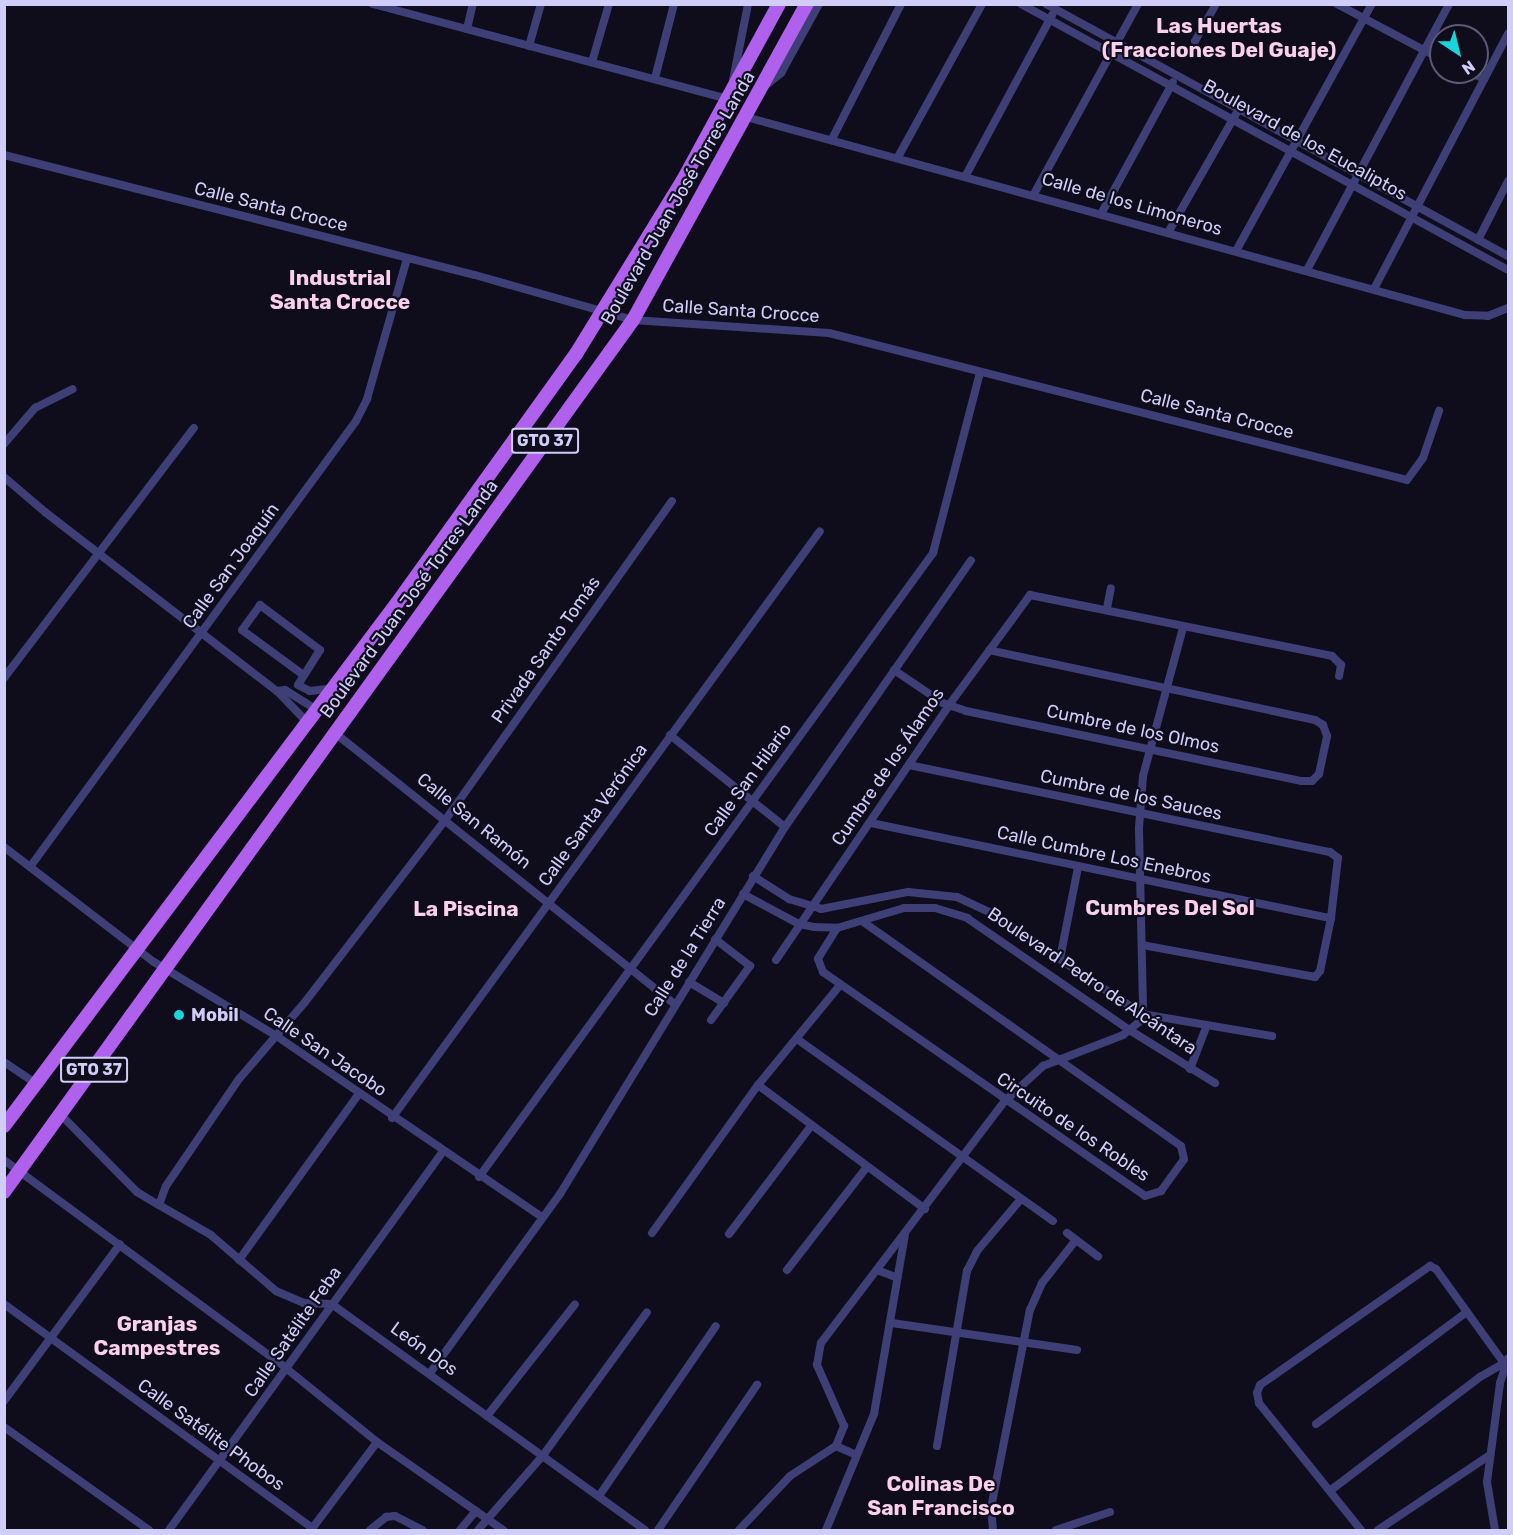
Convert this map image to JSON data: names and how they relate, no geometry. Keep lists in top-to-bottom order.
{
  "streets": {
    "main road": ["Boulevard Juan José Torres Landa", "GTO 37"],
    "street": [
      "Boulevard de los Eucaliptos",
      "Calle de los Limoneros",
      "Calle Santa Crocce",
      "Calle San Joaquín",
      "Privada Santo Tomás",
      "Cumbre de los Olmos",
      "Cumbre de los Álamos",
      "Calle San Hilario",
      "Cumbre de los Sauces",
      "Calle Santa Verónica",
      "Calle San Ramón",
      "Calle Cumbre Los Enebros",
      "Calle de la Tierra",
      "Boulevard Pedro de Alcántara",
      "Calle San Jacobo",
      "Circuito de los Robles",
      "Calle Satélite Feba",
      "León Dos",
      "Calle Satélite Phobos"
    ]
  },
  "crossings": [
    ["Boulevard Juan José Torres Landa", "Calle de los Limoneros"],
    ["Boulevard Juan José Torres Landa", "Calle Santa Crocce"],
    ["Boulevard Juan José Torres Landa", "Calle San Ramón"],
    ["Boulevard Juan José Torres Landa", "Calle San Jacobo"],
    ["Calle Santa Crocce", "Calle San Joaquín"],
    ["Calle Santa Crocce", "Calle San Hilario"],
    ["Calle San Joaquín", "Calle San Jacobo"],
    ["Privada Santo Tomás", "Calle San Ramón"],
    ["Privada Santo Tomás", "Calle San Jacobo"],
    ["Cumbre de los Olmos", "Cumbre de los Álamos"],
    ["Cumbre de los Álamos", "Cumbre de los Sauces"],
    ["Cumbre de los Álamos", "Calle Cumbre Los Enebros"],
    ["Cumbre de los Álamos", "Boulevard Pedro de Alcántara"],
    ["Calle San Hilario", "Calle San Ramón"],
    ["Calle San Hilario", "Calle San Jacobo"],
    ["Cumbre de los Sauces", "Calle Cumbre Los Enebros"],
    ["Calle Santa Verónica", "Calle San Ramón"],
    ["Calle Santa Verónica", "Calle San Jacobo"],
    ["Calle San Ramón", "Calle de la Tierra"],
    ["Calle de la Tierra", "Boulevard Pedro de Alcántara"],
    ["Calle de la Tierra", "Calle San Jacobo"],
    ["Calle de la Tierra", "León Dos"],
    ["Boulevard Pedro de Alcántara", "Circuito de los Robles"],
    ["Calle San Jacobo", "Calle Satélite Feba"],
    ["Calle Satélite Feba", "León Dos"],
    ["Calle Satélite Feba", "Calle Satélite Phobos"]
  ],
  "districts": [
    "Las Huertas (Fracciones Del Guaje)",
    "Industrial Santa Crocce",
    "Cumbres Del Sol",
    "La Piscina",
    "Granjas Campestres",
    "Colinas De San Francisco"
  ],
  "places": ["Mobil"],
  "north": "bottom right"
}
